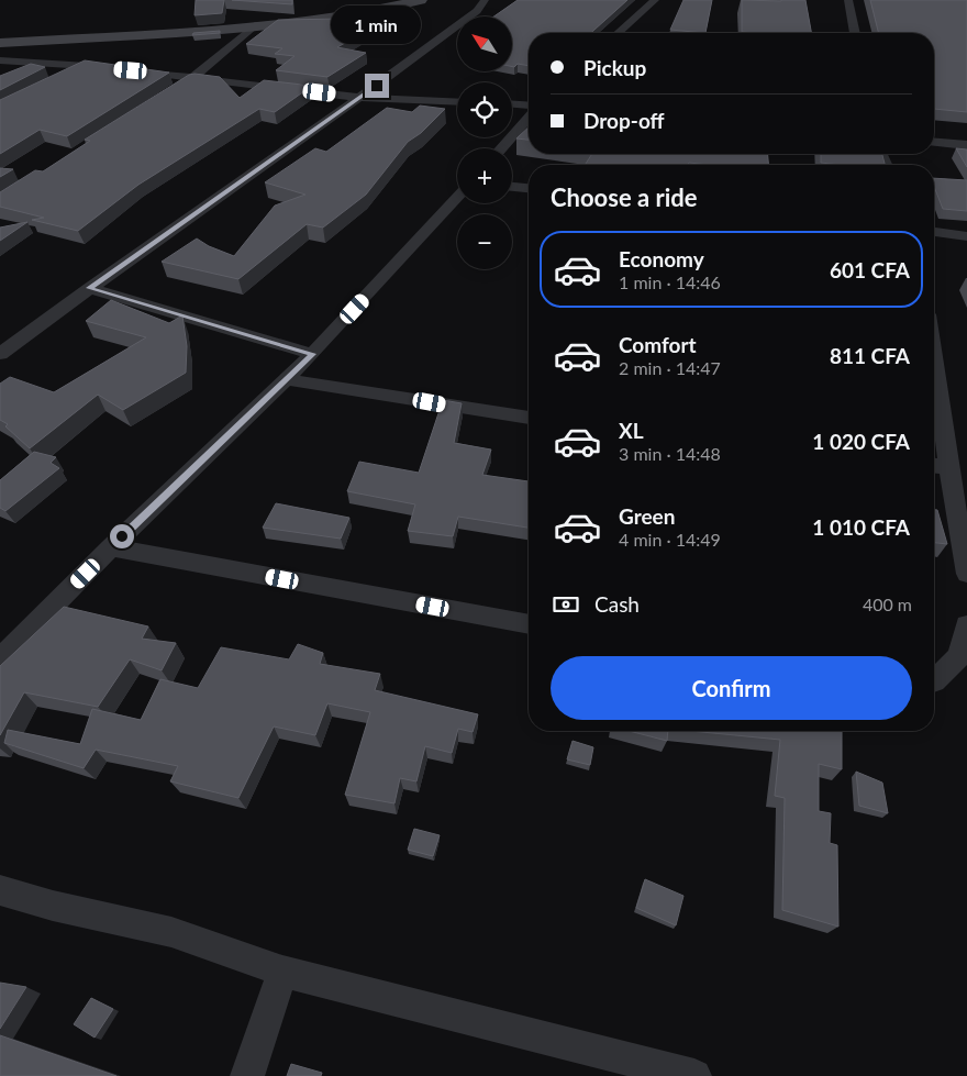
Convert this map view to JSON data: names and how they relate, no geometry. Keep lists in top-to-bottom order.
{
  "north": "top left",
  "page": {
    "bubble": "1 min",
    "map_buttons": ["+", "−"],
    "banner": ["Pickup", "Drop-off"],
    "heading": "Choose a ride",
    "list": [
      {
        "name": "Economy",
        "note": "1 min · 14:46",
        "value": "601 CFA"
      },
      {
        "name": "Comfort",
        "note": "2 min · 14:47",
        "value": "811 CFA"
      },
      {
        "name": "XL",
        "note": "3 min · 14:48",
        "value": "1 020 CFA"
      },
      {
        "name": "Green",
        "note": "4 min · 14:49",
        "value": "1 010 CFA"
      }
    ],
    "pay": ["Cash", "400 m"],
    "buttons": "Confirm"
  }
}
